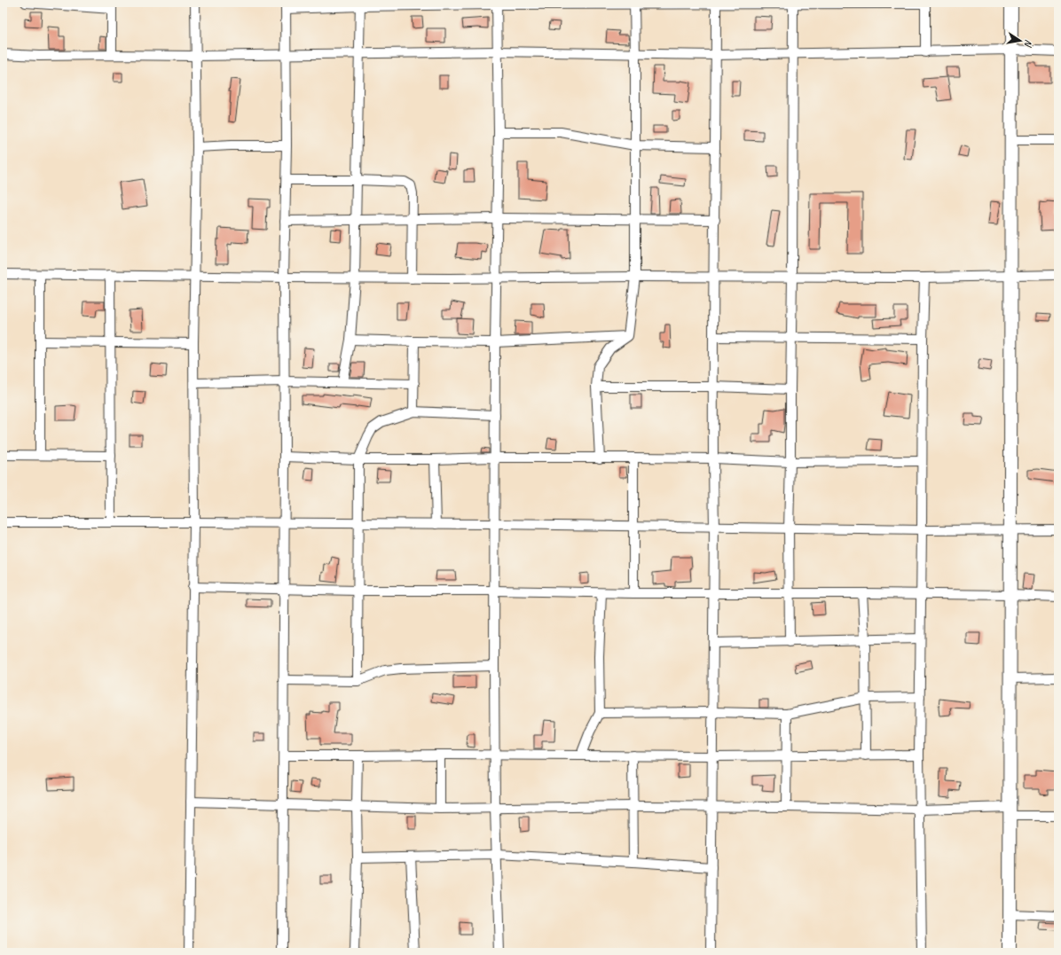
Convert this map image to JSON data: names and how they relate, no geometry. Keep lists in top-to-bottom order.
{
  "north": "right"
}
